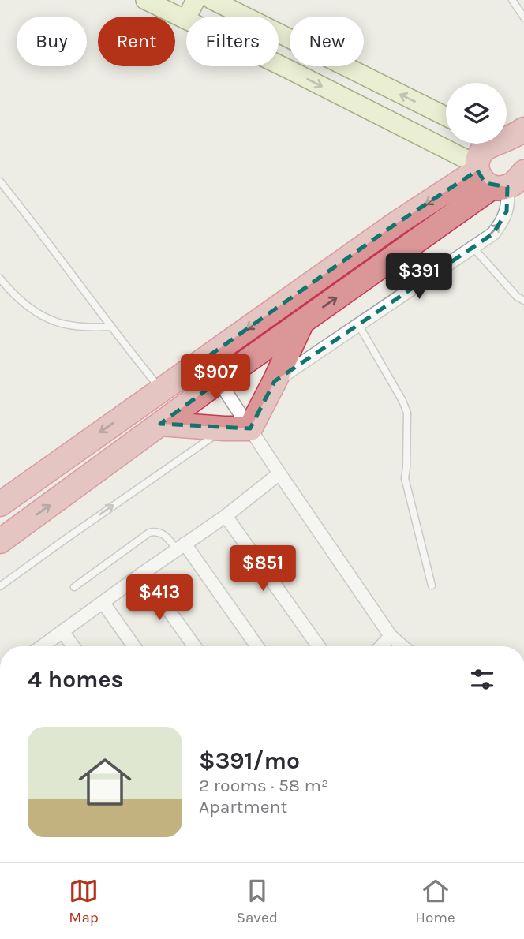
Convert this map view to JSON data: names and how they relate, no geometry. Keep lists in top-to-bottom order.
{
  "page": {
    "chip": [
      "Buy",
      "Rent",
      "Filters",
      "New"
    ],
    "price": [
      "$391",
      "$907",
      "$851",
      "$413"
    ],
    "heading": "4 homes",
    "list": [
      {
        "name": "$391/mo",
        "note": "2 rooms · 58 m² · Apartment"
      }
    ],
    "tabs": ["Map", "Saved", "Home"]
  }
}
